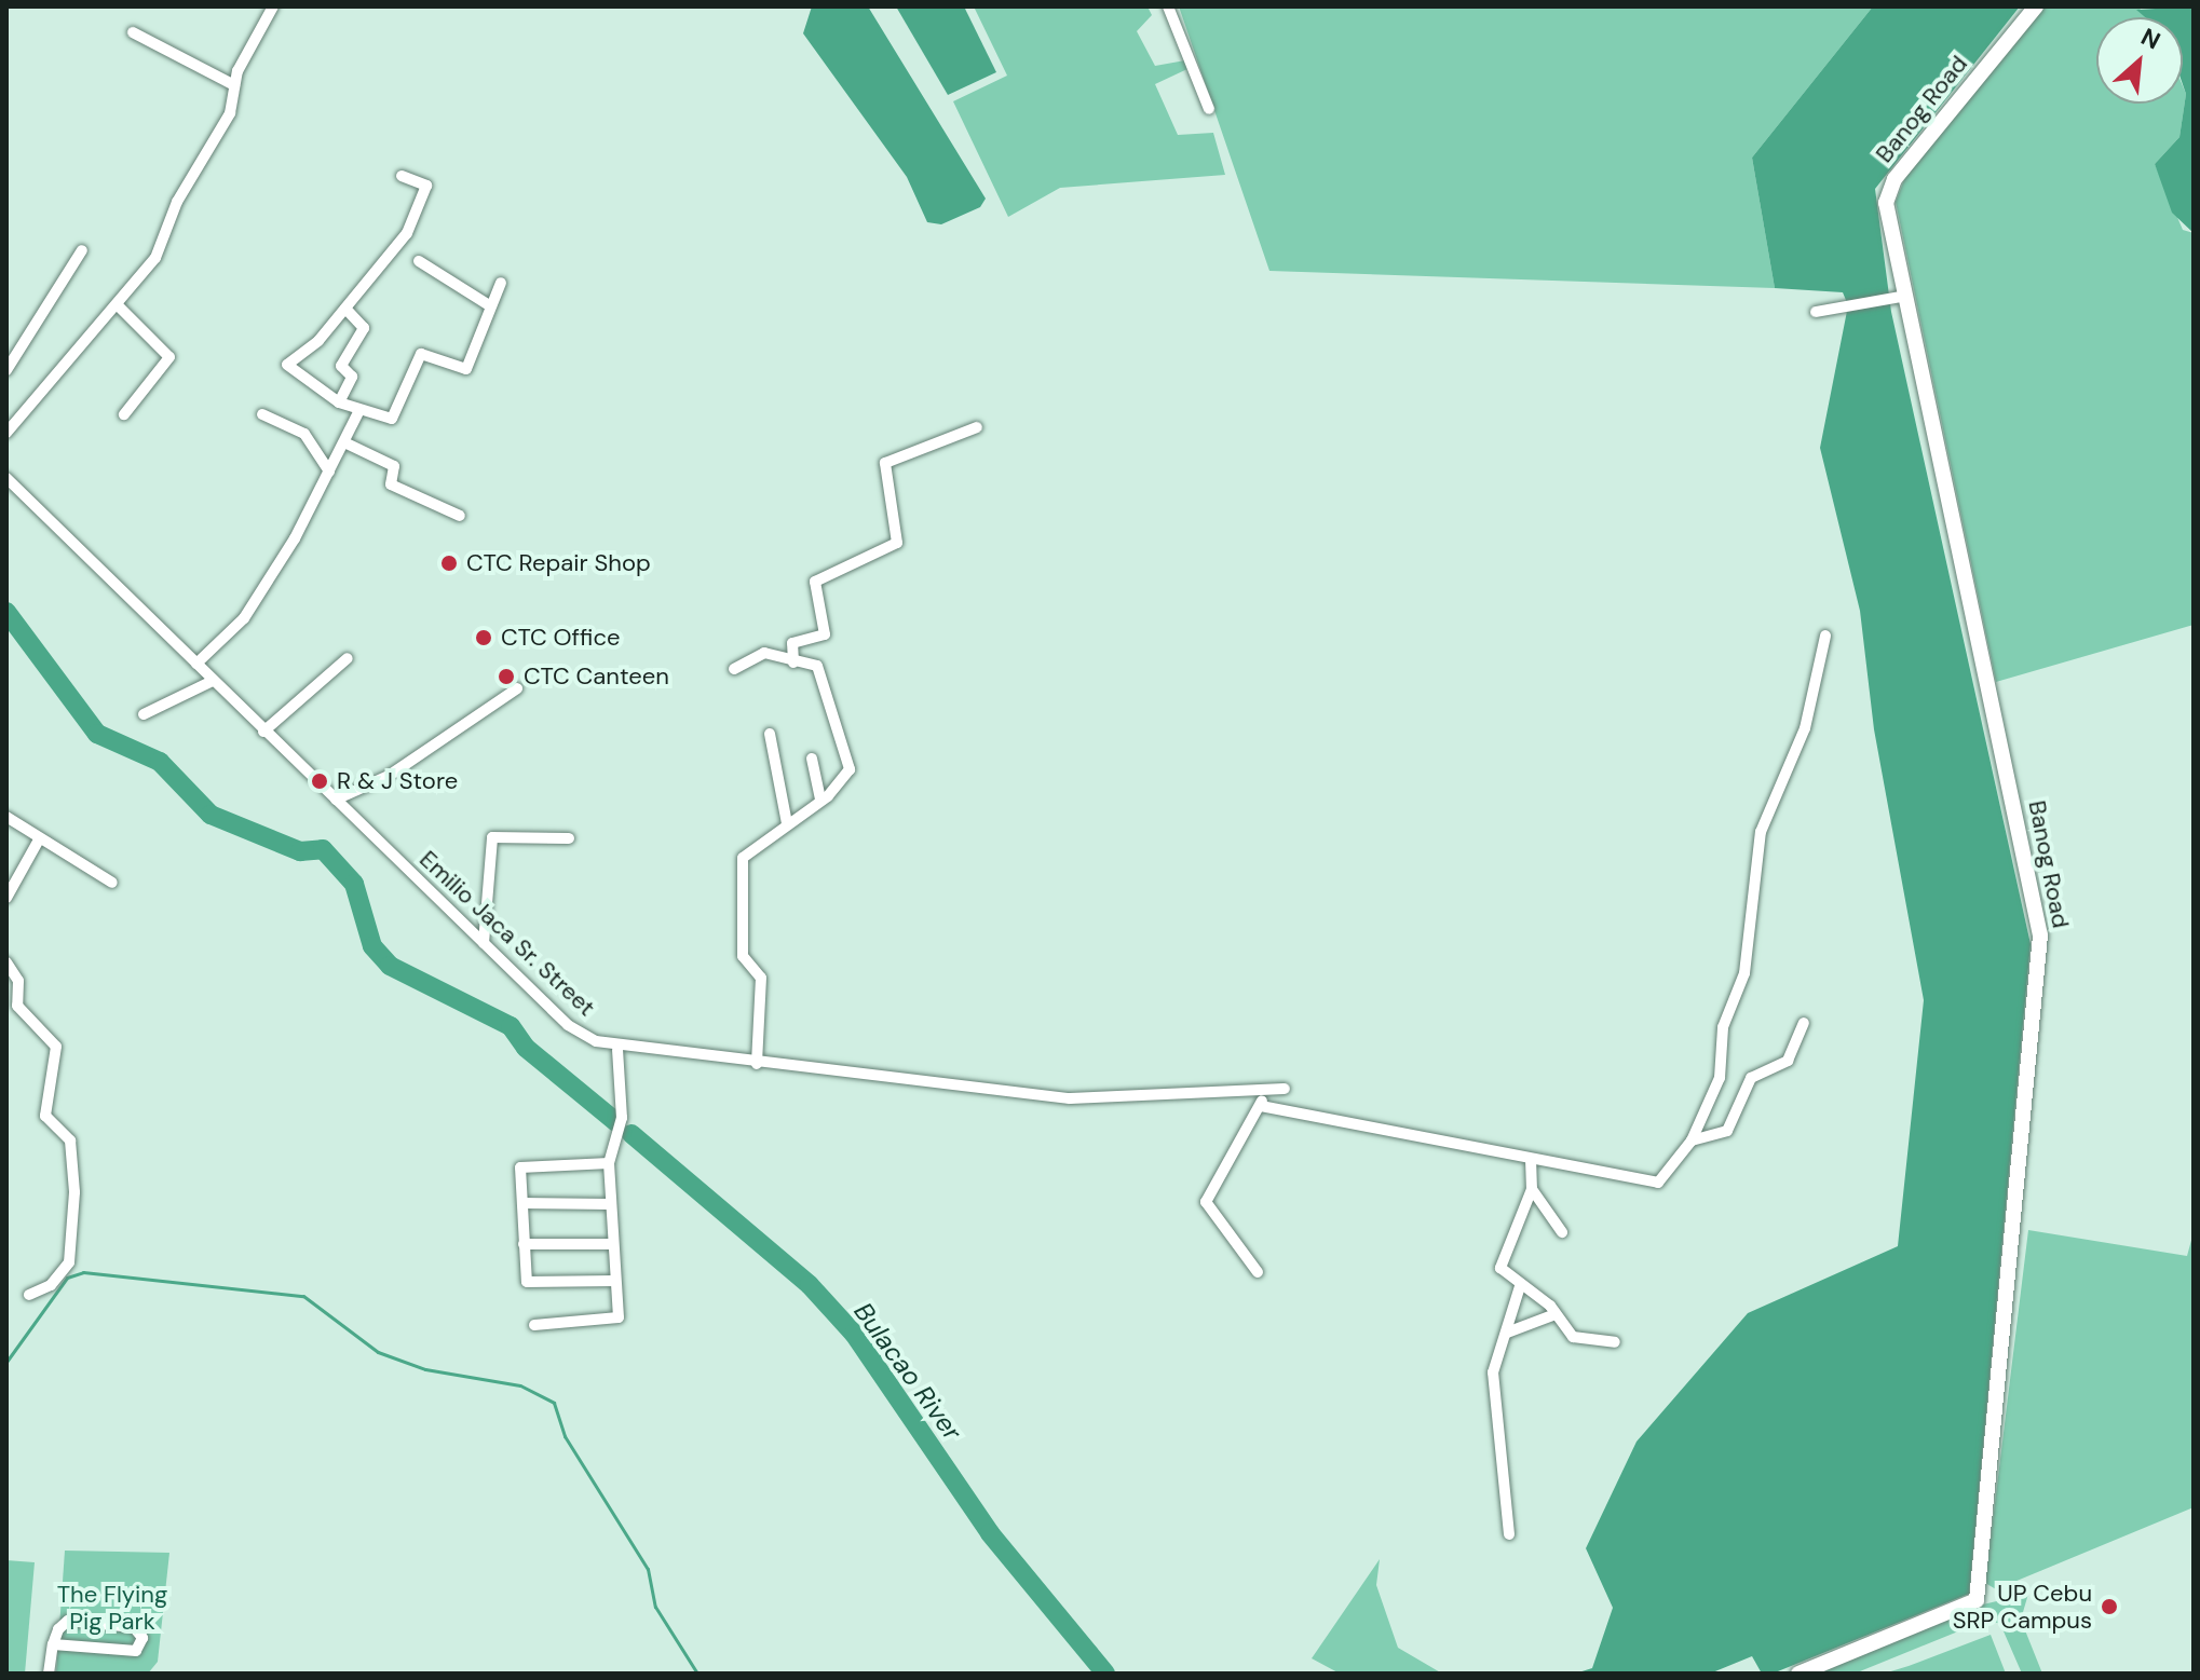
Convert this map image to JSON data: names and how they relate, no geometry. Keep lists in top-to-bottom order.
{
  "streets": {
    "street": ["Banog Road", "Emilio Jaca Sr. Street"]
  },
  "water": ["Bulacao River"],
  "parks": ["The Flying Pig Park"],
  "places": [
    "CTC Repair Shop",
    "CTC Office",
    "CTC Canteen",
    "R & J Store",
    "UP Cebu SRP Campus"
  ],
  "north": "top right"
}
